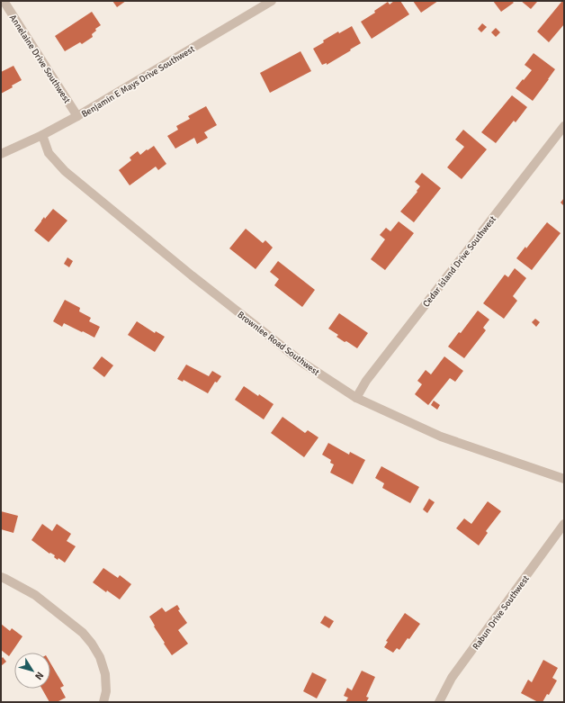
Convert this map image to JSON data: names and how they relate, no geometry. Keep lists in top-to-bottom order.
{
  "streets": {
    "street": [
      "Annelaine Drive Southwest",
      "Benjamin E Mays Drive Southwest",
      "Cedar Island Drive Southwest",
      "Brownlee Road Southwest",
      "Rabun Drive Southwest"
    ]
  },
  "crossings": [
    ["Annelaine Drive Southwest", "Benjamin E Mays Drive Southwest"],
    ["Benjamin E Mays Drive Southwest", "Brownlee Road Southwest"],
    ["Cedar Island Drive Southwest", "Brownlee Road Southwest"]
  ],
  "north": "bottom right"
}
